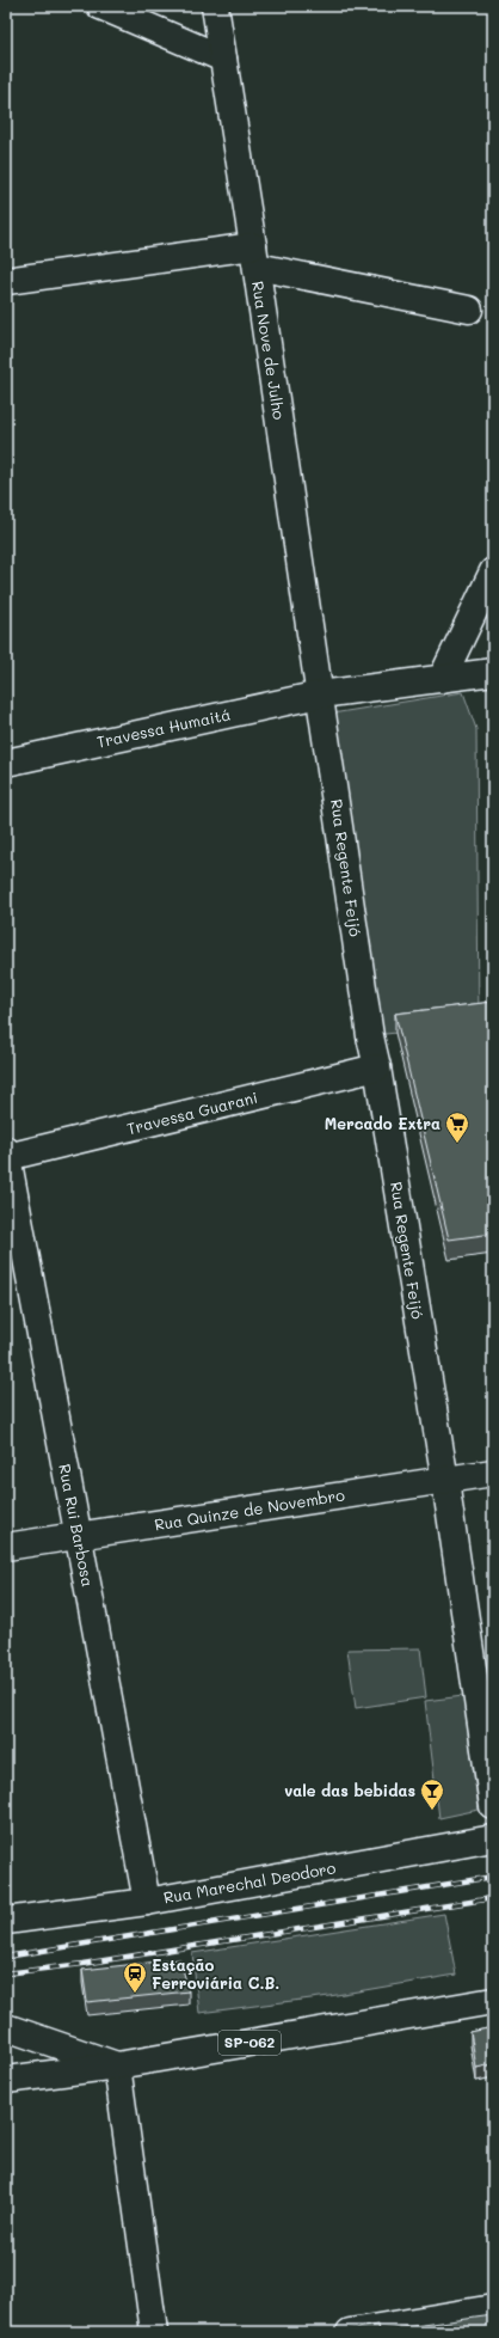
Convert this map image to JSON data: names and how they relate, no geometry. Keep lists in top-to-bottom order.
{
  "streets": {
    "street": [
      "Rua Nove de Julho",
      "Travessa Humaitá",
      "Rua Regente Feijó",
      "Travessa Guarani",
      "Rua Quinze de Novembro",
      "Rua Rui Barbosa",
      "Rua Marechal Deodoro",
      "SP-062"
    ]
  },
  "crossings": [
    ["Rua Nove de Julho", "Travessa Humaitá"],
    ["Rua Nove de Julho", "Rua Regente Feijó"],
    ["Travessa Humaitá", "Rua Regente Feijó"],
    ["Rua Regente Feijó", "Travessa Guarani"],
    ["Rua Regente Feijó", "Rua Quinze de Novembro"],
    ["Travessa Guarani", "Rua Rui Barbosa"],
    ["Rua Quinze de Novembro", "Rua Rui Barbosa"],
    ["Rua Rui Barbosa", "Rua Marechal Deodoro"]
  ],
  "places": {
    "supermarket": ["Mercado Extra"],
    "bar": ["vale das bebidas"],
    "station": ["Estação Ferroviária C.B."]
  }
}
